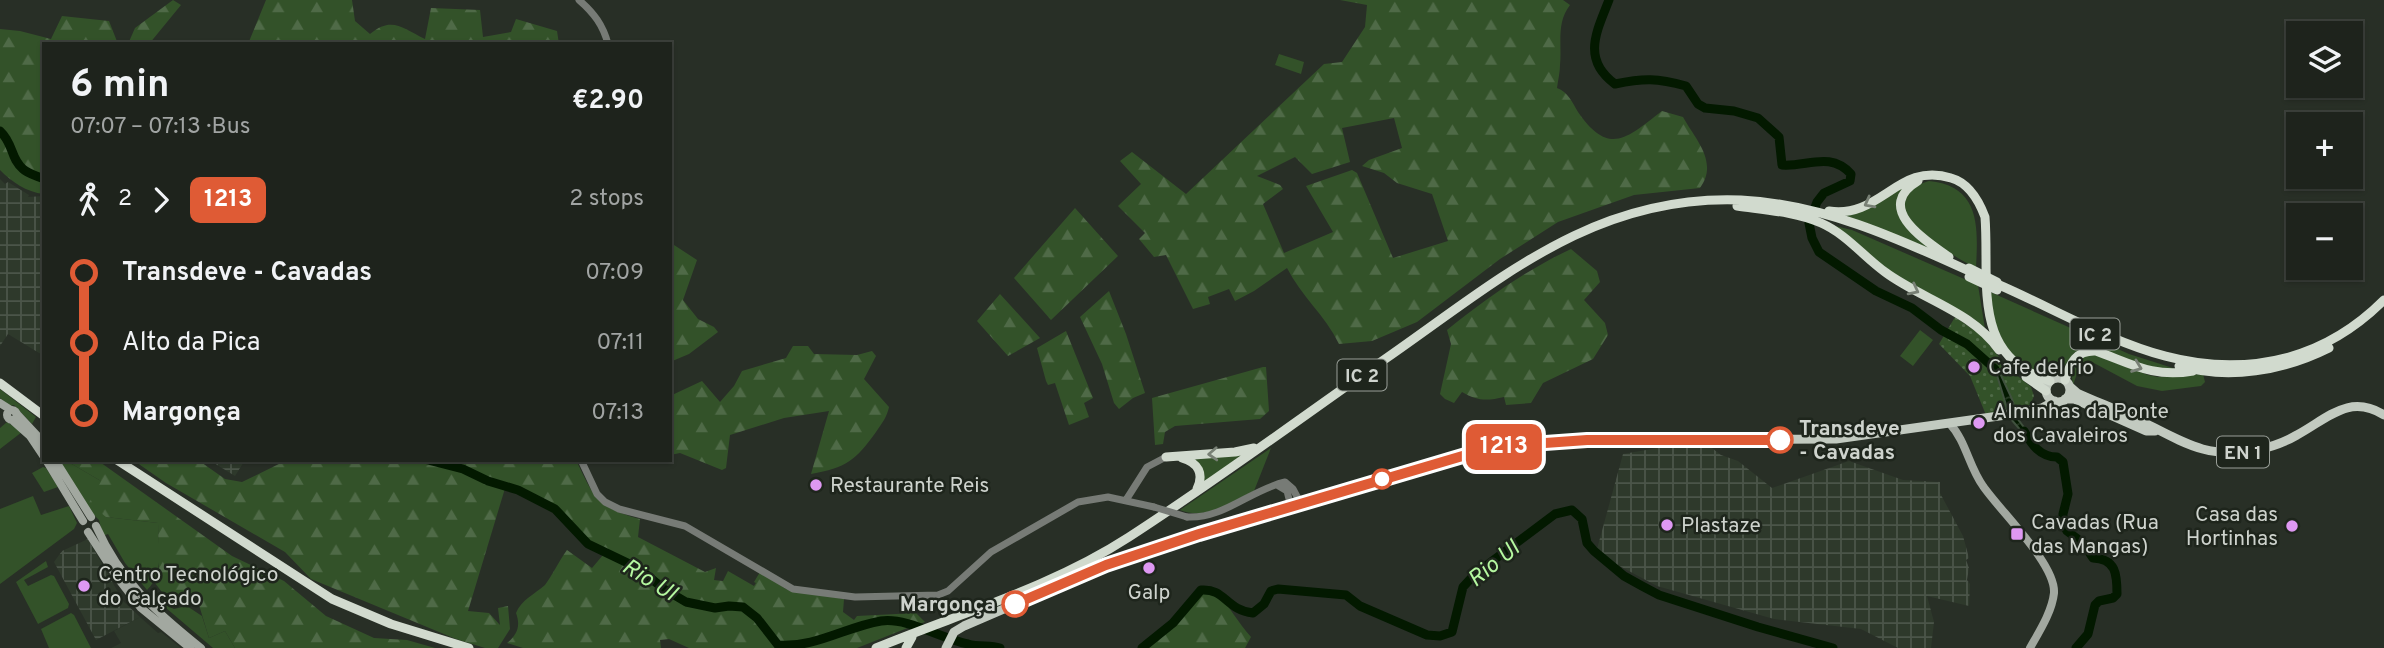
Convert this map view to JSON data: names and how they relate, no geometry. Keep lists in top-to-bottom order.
{
  "streets": {
    "highway": ["IC 2"],
    "main road": ["EN 1"]
  },
  "water": ["Rio Ul"],
  "places": {
    "other": [
      "Cafe del rio",
      "Alminhas da Ponte dos Cavaleiros",
      "Transdeve - Cavadas",
      "Restaurante Reis",
      "Plastaze",
      "Casa das Hortinhas",
      "Galp",
      "Centro Tecnológico do Calçado",
      "Margonça"
    ],
    "transit": ["Cavadas (Rua das Mangas)"]
  },
  "lines": ["bus line 1213"],
  "page": {
    "on_map": "1213",
    "map_buttons": ["+", "−"],
    "heading": ["6 min", "07:07 – 07:13 · Bus", "€2.90"],
    "legs": ["2", "1213", "2 stops"],
    "list": [
      {
        "name": "Transdeve - Cavadas",
        "value": "07:09"
      },
      {
        "name": "Alto da Pica",
        "value": "07:11"
      },
      {
        "name": "Margonça",
        "value": "07:13"
      }
    ]
  }
}
